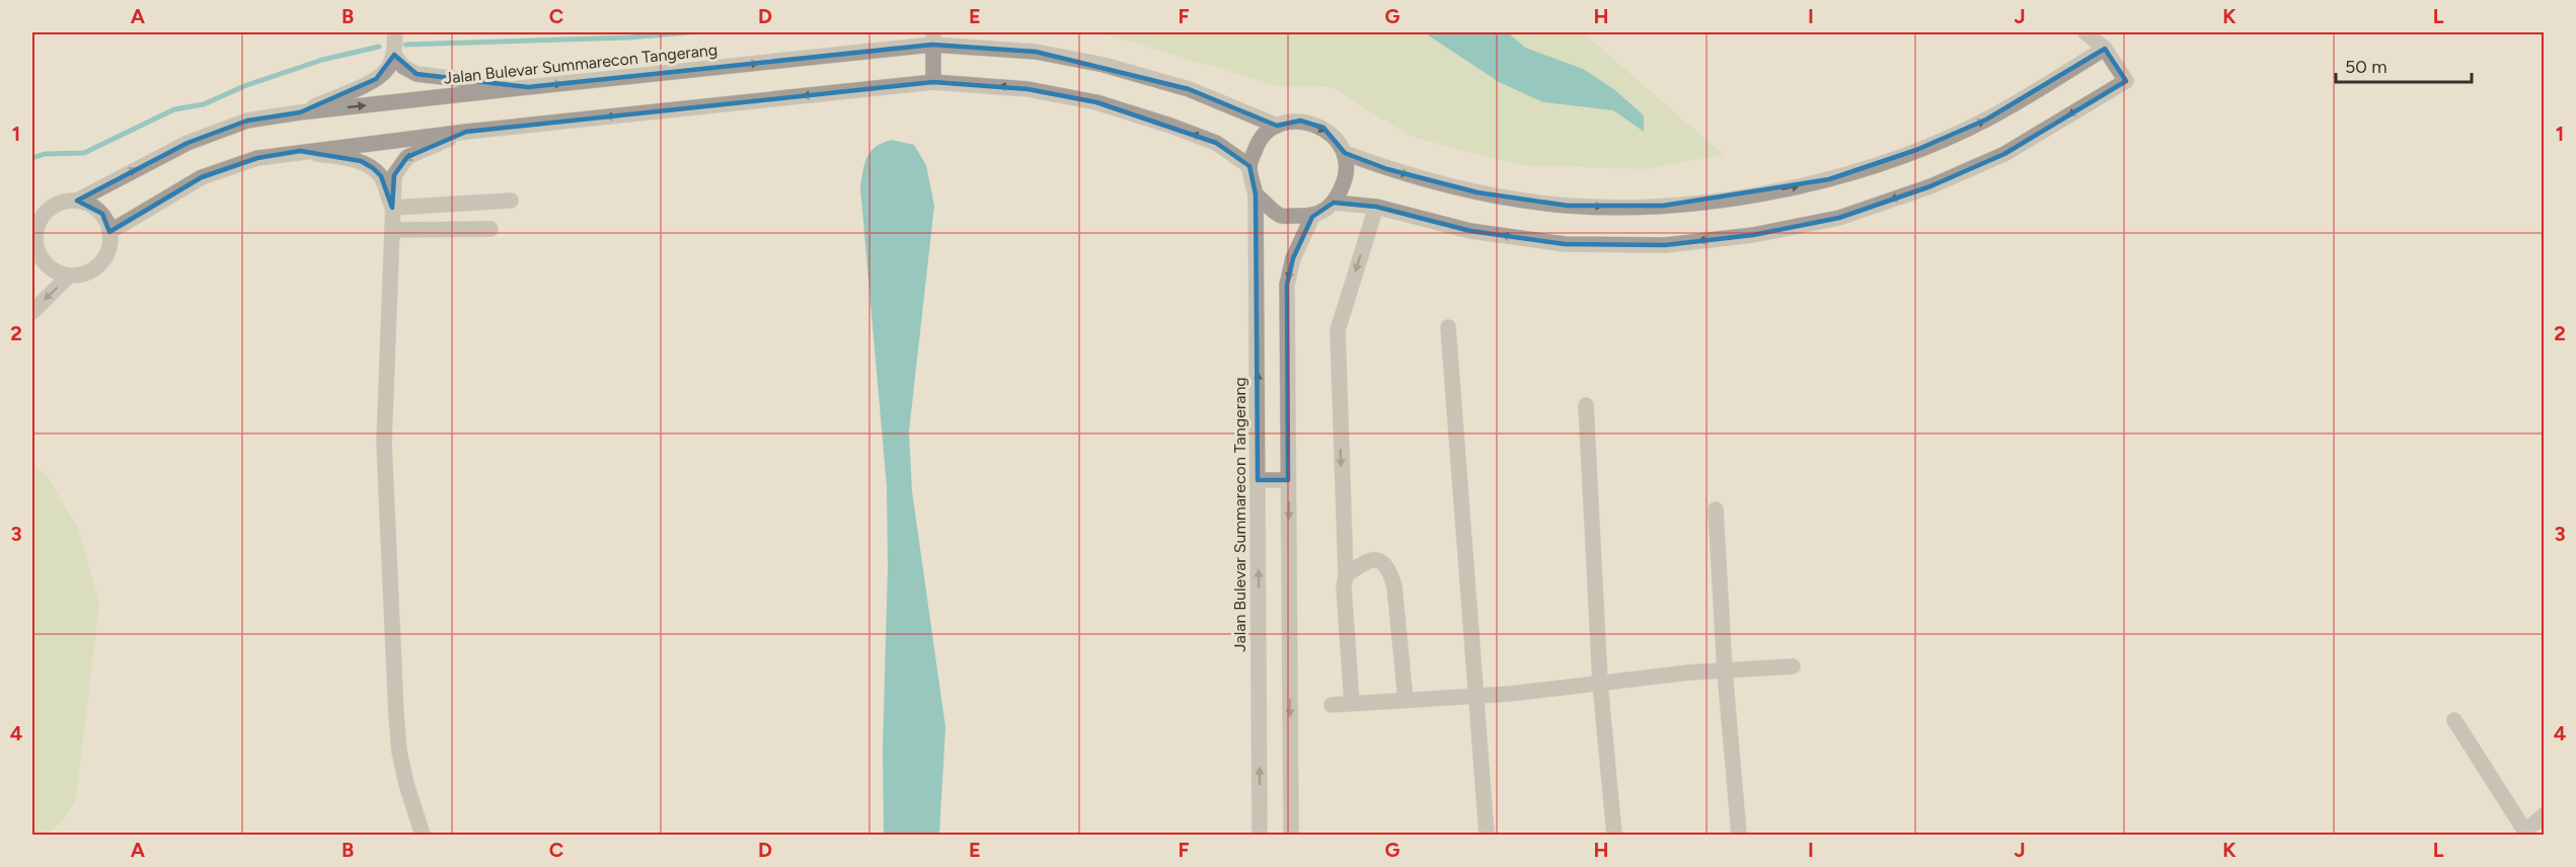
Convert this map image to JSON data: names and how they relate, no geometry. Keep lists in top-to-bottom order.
{
  "streets": {
    "street": ["Jalan Bulevar Summarecon Tangerang"]
  },
  "scale_bar": "50 m",
  "grid": {
    "columns": [
      "A",
      "B",
      "C",
      "D",
      "E",
      "F",
      "G",
      "H",
      "I",
      "J",
      "K",
      "L"
    ],
    "rows": [
      "1",
      "2",
      "3",
      "4"
    ]
  }
}
